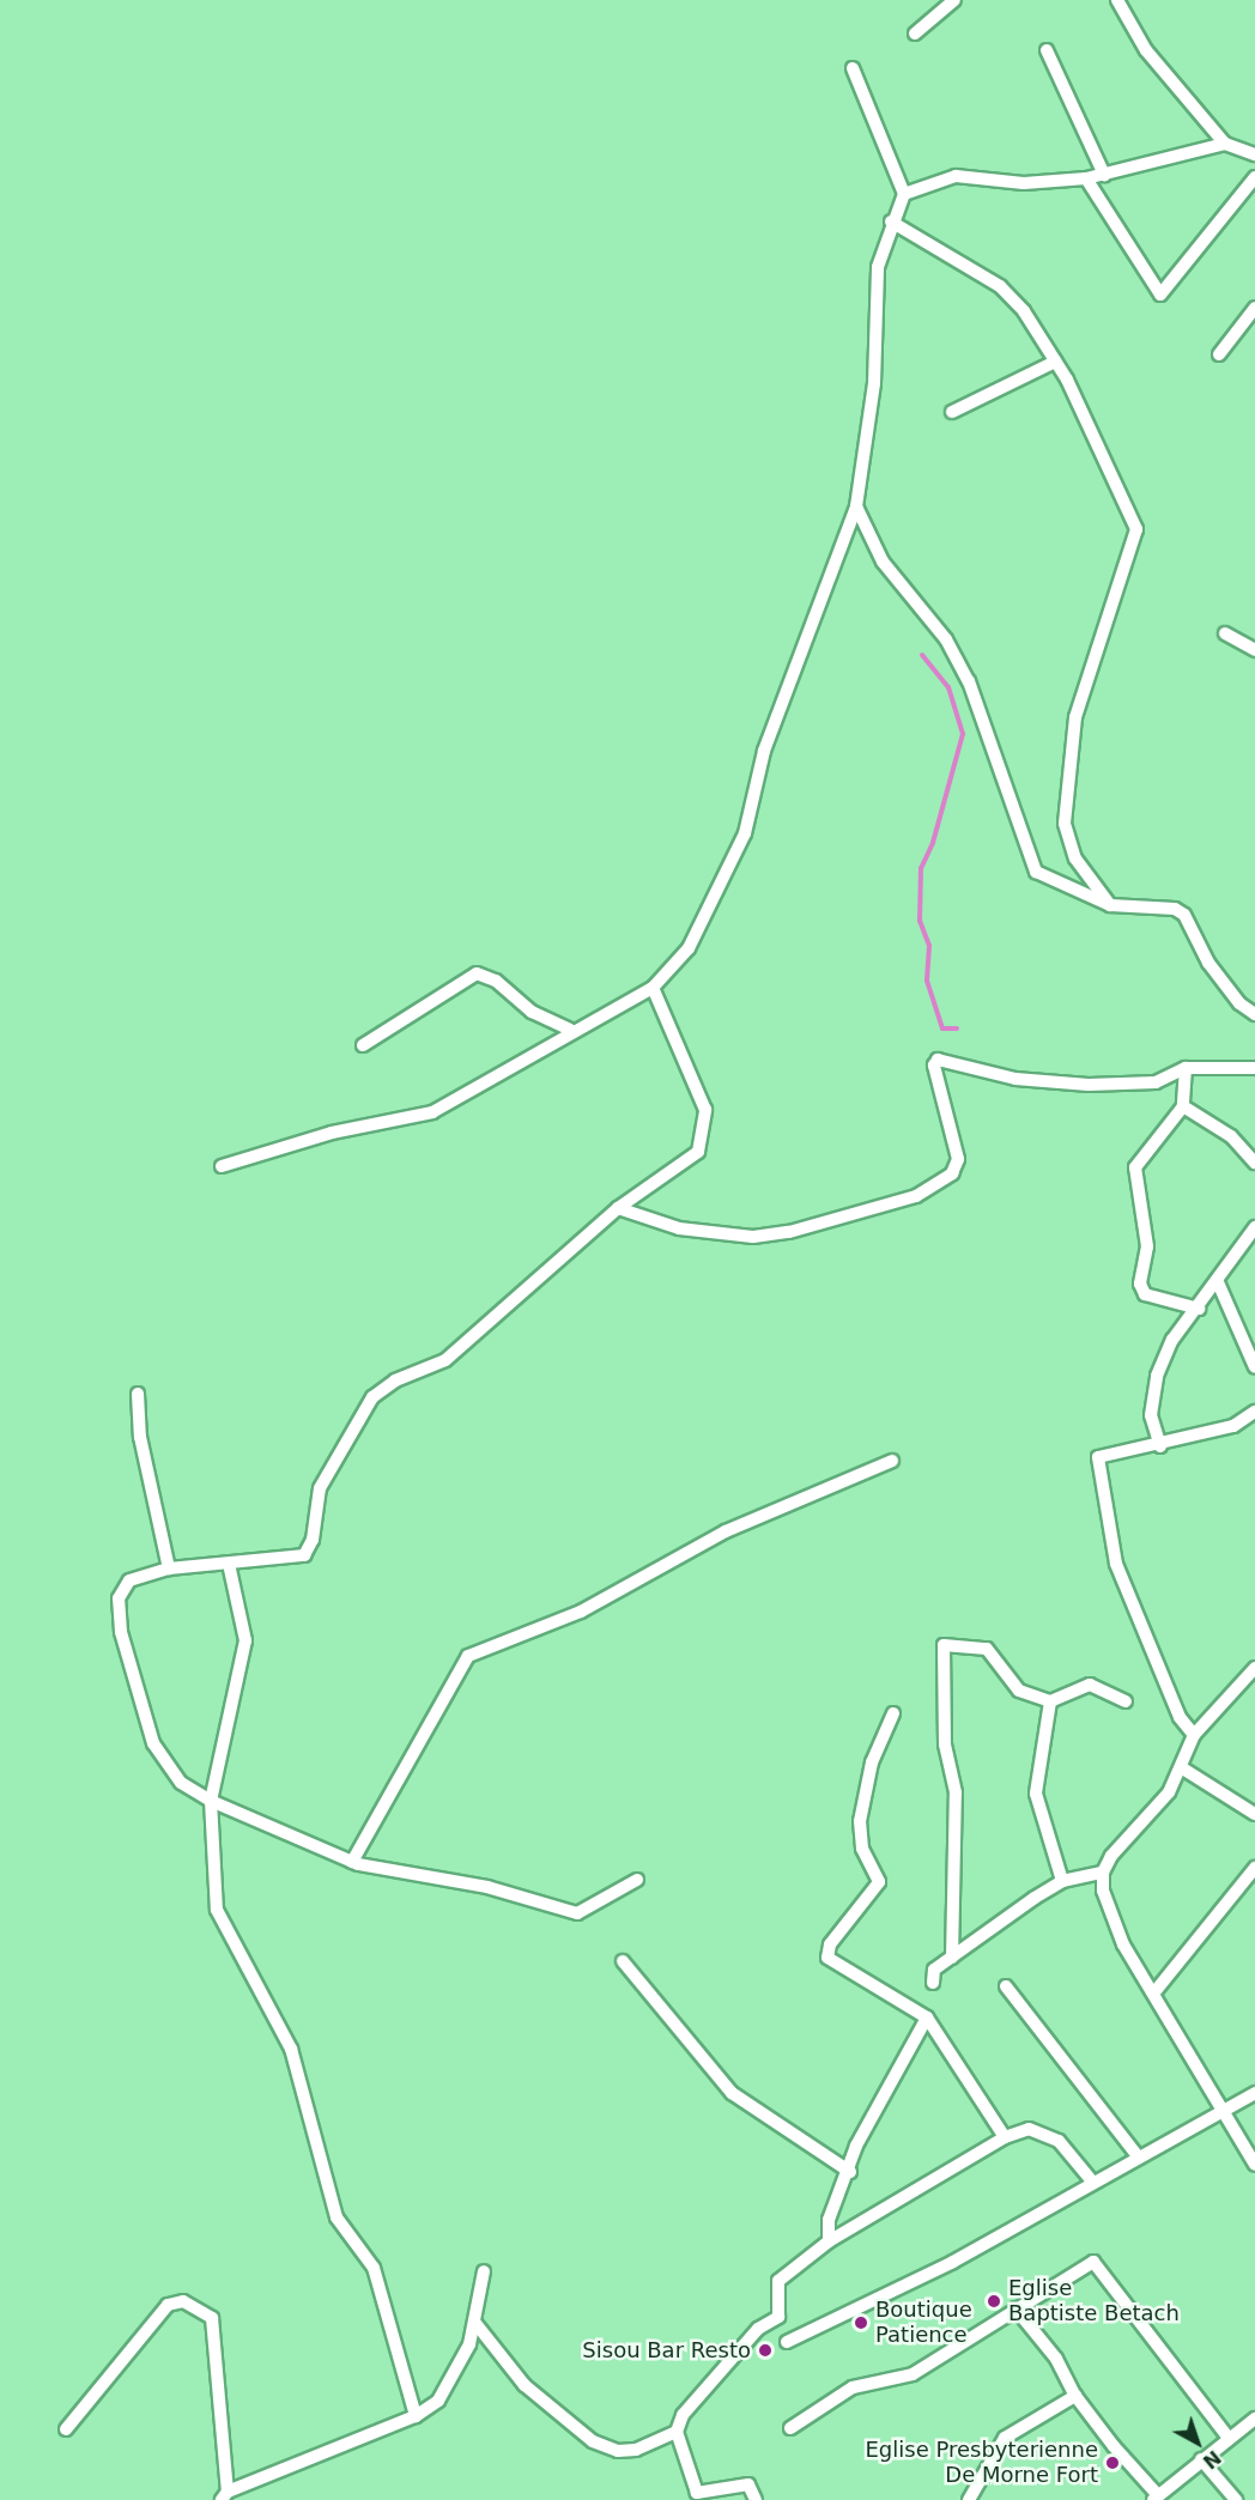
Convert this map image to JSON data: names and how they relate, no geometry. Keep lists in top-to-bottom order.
{
  "places": [
    "Eglise Baptiste Betach",
    "Boutique Patience",
    "Sisou Bar Resto",
    "Eglise Presbyterienne De Morne Fort"
  ],
  "north": "bottom right"
}
